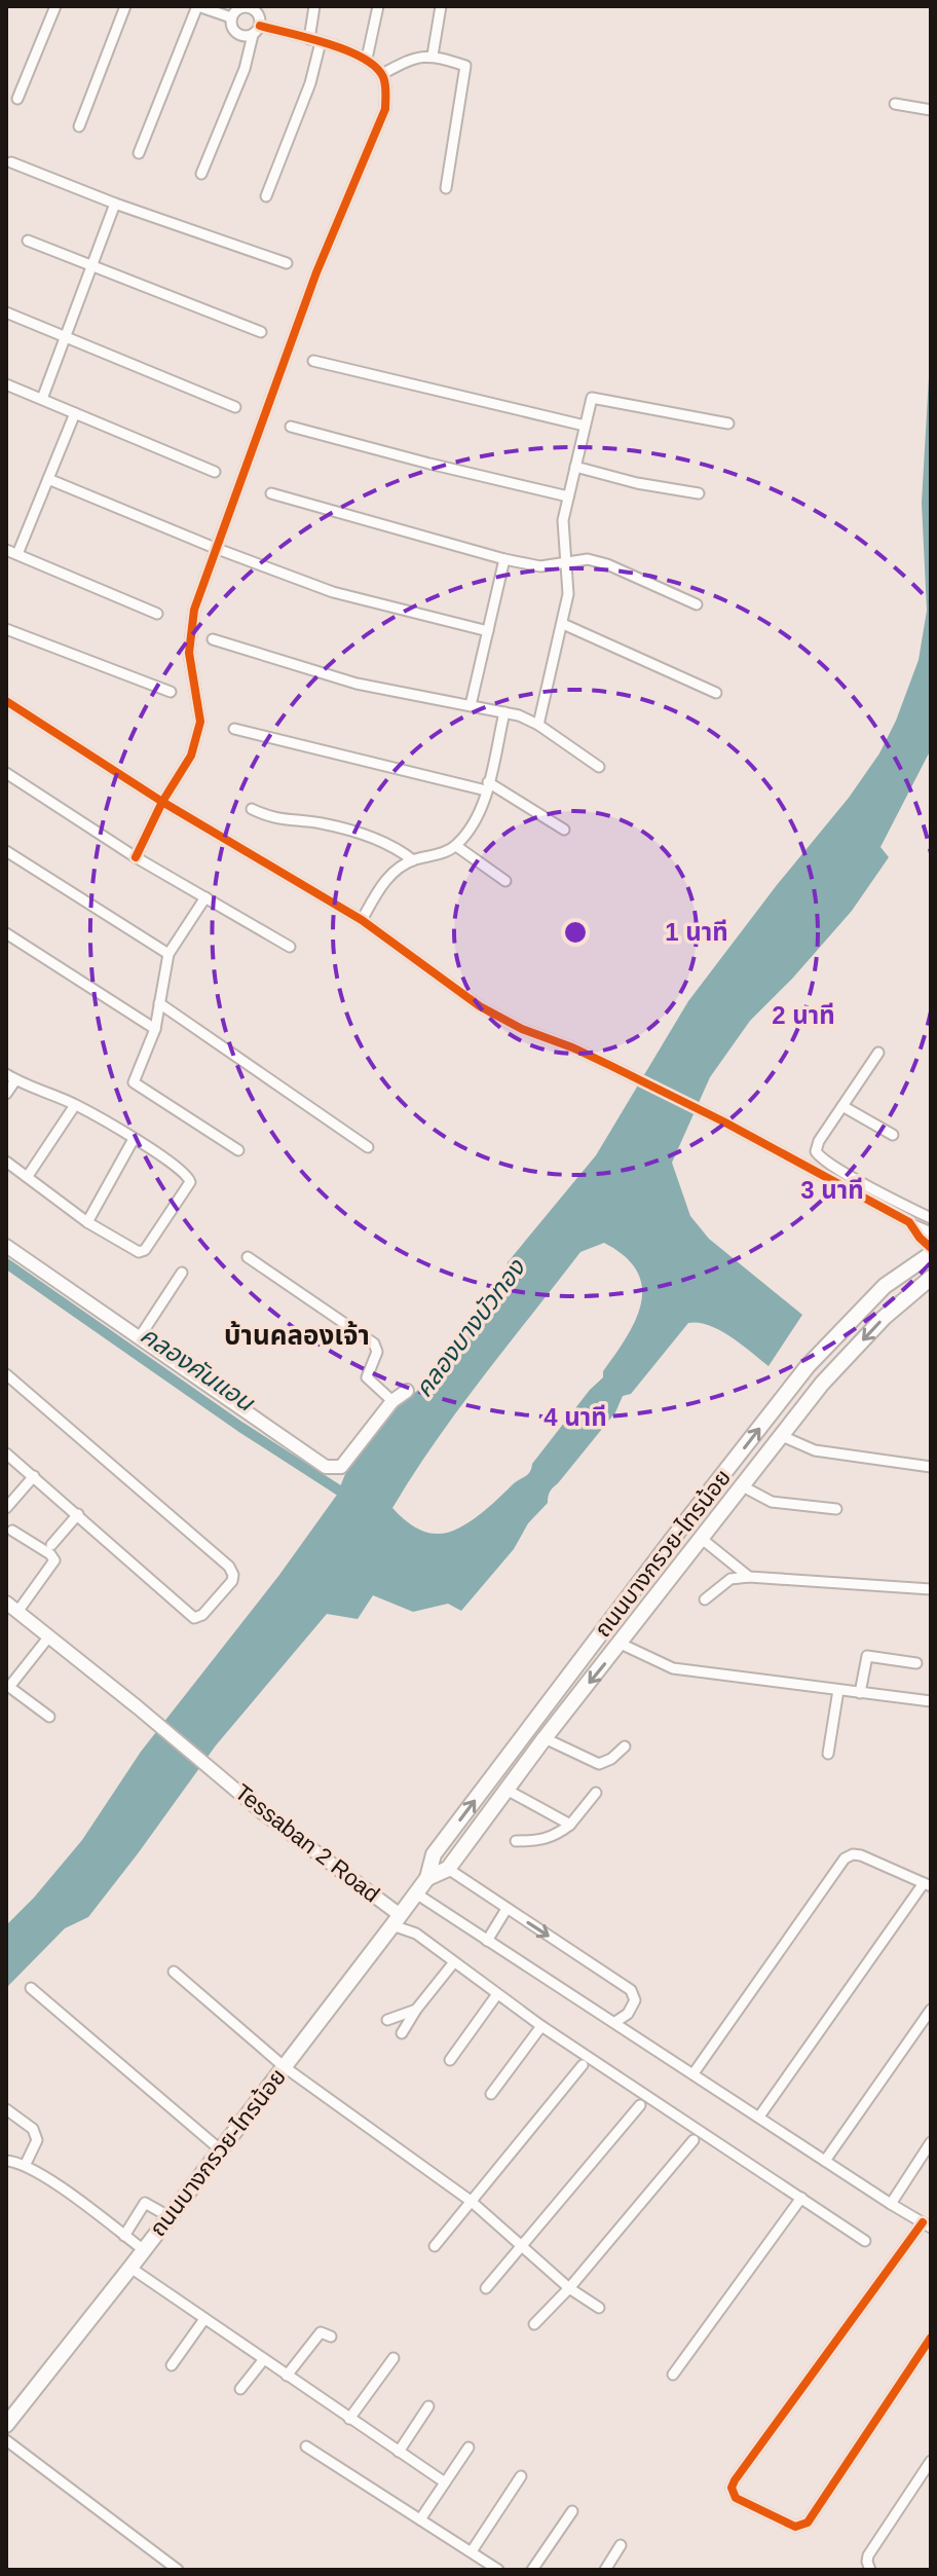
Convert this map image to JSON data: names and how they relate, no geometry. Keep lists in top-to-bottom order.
{
  "streets": {
    "main road": ["ถนนบางกรวย-ไทรน้อย"],
    "street": ["Tessaban 2 Road"]
  },
  "crossings": [
    ["ถนนบางกรวย-ไทรน้อย", "Tessaban 2 Road"]
  ],
  "districts": ["บ้านคลองเจ้า"],
  "water": ["คลองบางบัวทอง", "คลองคันแอน"],
  "rings": [
    "1 นาที",
    "2 นาที",
    "3 นาที",
    "4 นาที"
  ]
}
